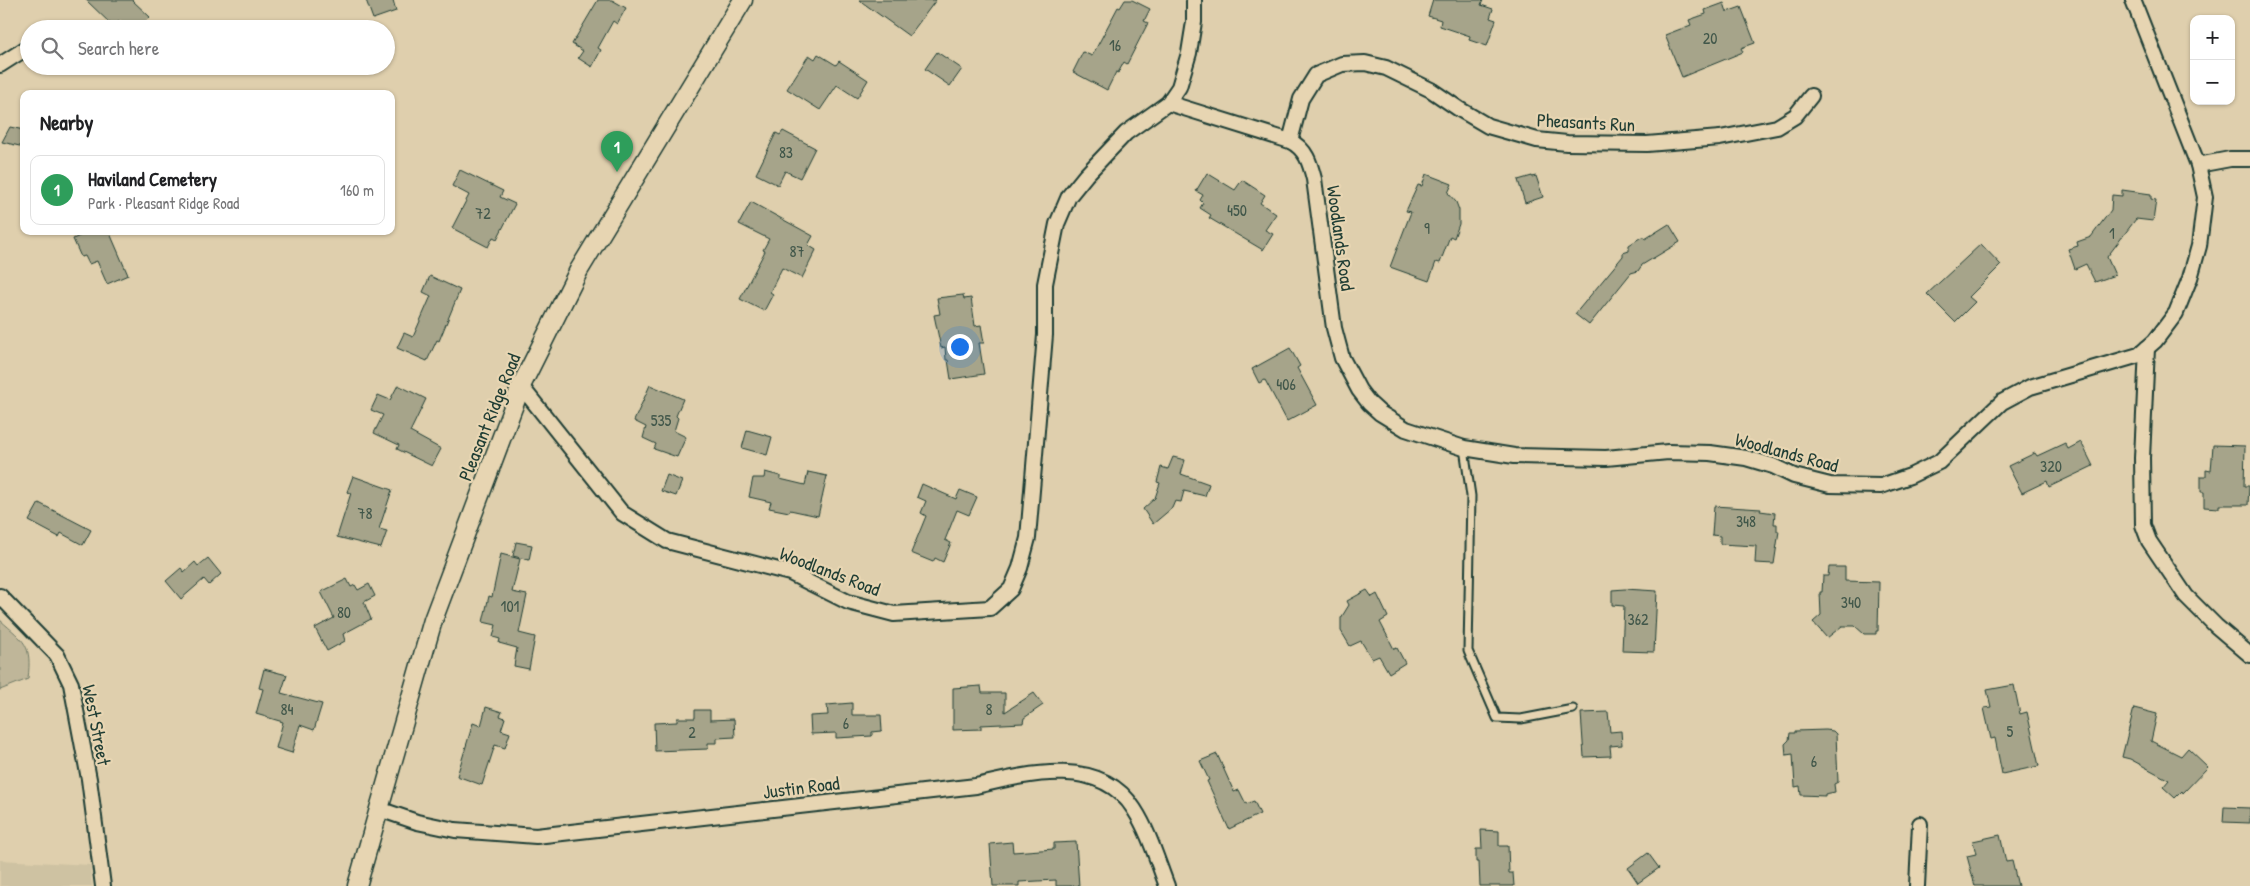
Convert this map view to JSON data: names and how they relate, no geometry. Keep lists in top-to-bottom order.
{
  "streets": {
    "street": [
      "Pheasants Run",
      "Woodlands Road",
      "Pleasant Ridge Road",
      "West Street",
      "Justin Road"
    ]
  },
  "crossings": [
    ["Pheasants Run", "Woodlands Road"],
    ["Woodlands Road", "Pleasant Ridge Road"],
    ["Pleasant Ridge Road", "Justin Road"]
  ],
  "house_numbers": [
    "20",
    "16",
    "83",
    "450",
    "72",
    "9",
    "1",
    "87",
    "406",
    "535",
    "320",
    "78",
    "348",
    "340",
    "101",
    "80",
    "362",
    "84",
    "8",
    "6",
    "5",
    "2",
    "6"
  ],
  "page": {
    "map_buttons": ["+", "−"],
    "search": "Search here",
    "heading": "Nearby",
    "pins": "1",
    "list": [
      {
        "mark": "1",
        "name": "Haviland Cemetery",
        "note": "Park · Pleasant Ridge Road",
        "value": "160 m"
      }
    ]
  }
}
